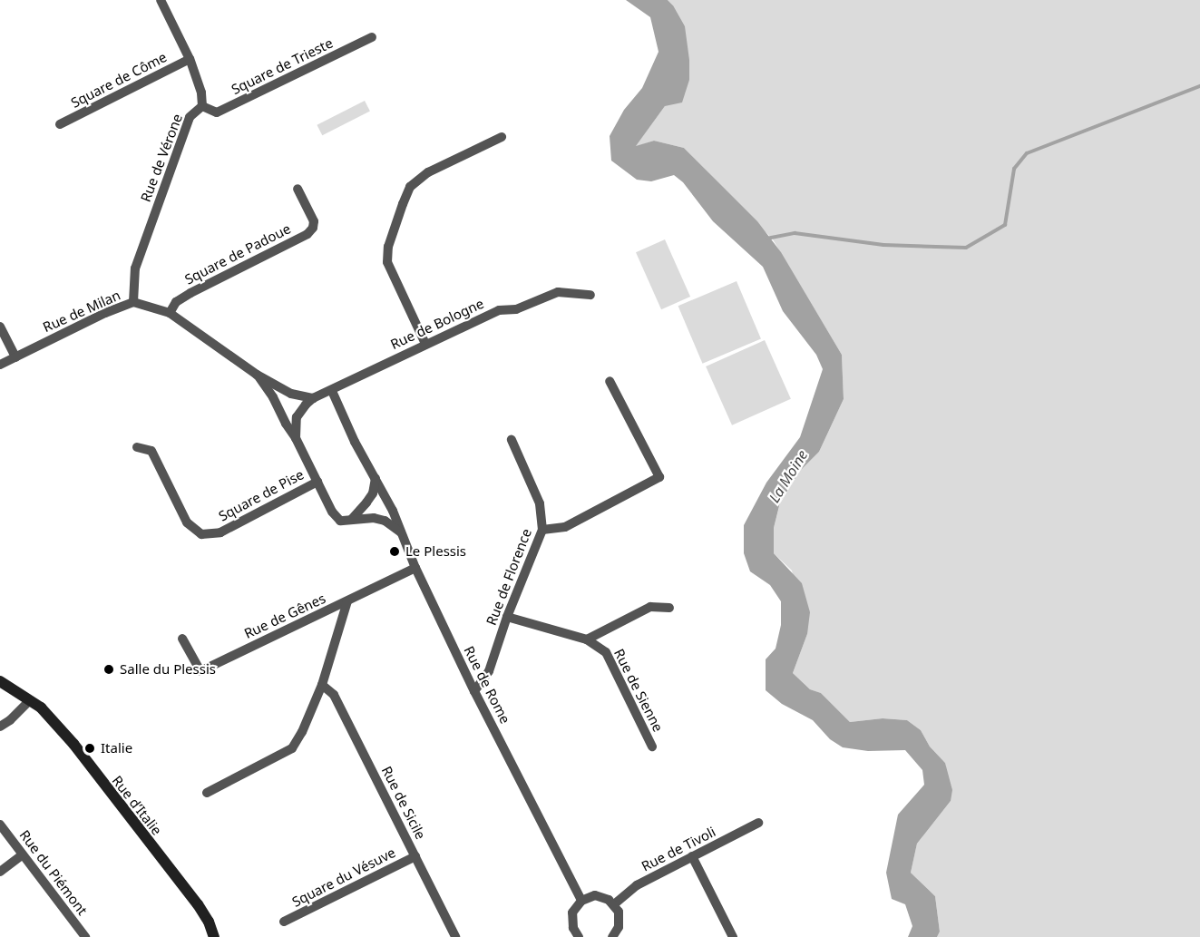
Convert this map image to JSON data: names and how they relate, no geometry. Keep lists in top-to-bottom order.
{
  "streets": {
    "street": [
      "Square de Trieste",
      "Square de Côme",
      "Rue de Vérone",
      "Square de Padoue",
      "Rue de Milan",
      "Rue de Bologne",
      "Square de Pise",
      "Rue de Florence",
      "Rue de Gênes",
      "Rue de Rome",
      "Rue de Sienne",
      "Rue de Sicile",
      "Rue d’Italie",
      "Rue de Tivoli",
      "Rue du Piémont",
      "Square du Vésuve"
    ]
  },
  "crossings": [
    ["Square de Trieste", "Rue de Vérone"],
    ["Square de Côme", "Rue de Vérone"],
    ["Rue de Vérone", "Rue de Milan"],
    ["Square de Padoue", "Rue de Milan"],
    ["Rue de Milan", "Rue de Bologne"],
    ["Rue de Milan", "Square de Pise"],
    ["Rue de Bologne", "Rue de Rome"],
    ["Rue de Florence", "Rue de Rome"],
    ["Rue de Florence", "Rue de Sienne"],
    ["Rue de Gênes", "Rue de Rome"],
    ["Rue de Sicile", "Square du Vésuve"]
  ],
  "water": ["La Moine"],
  "places": ["Le Plessis", "Salle du Plessis", "Italie"]
}
